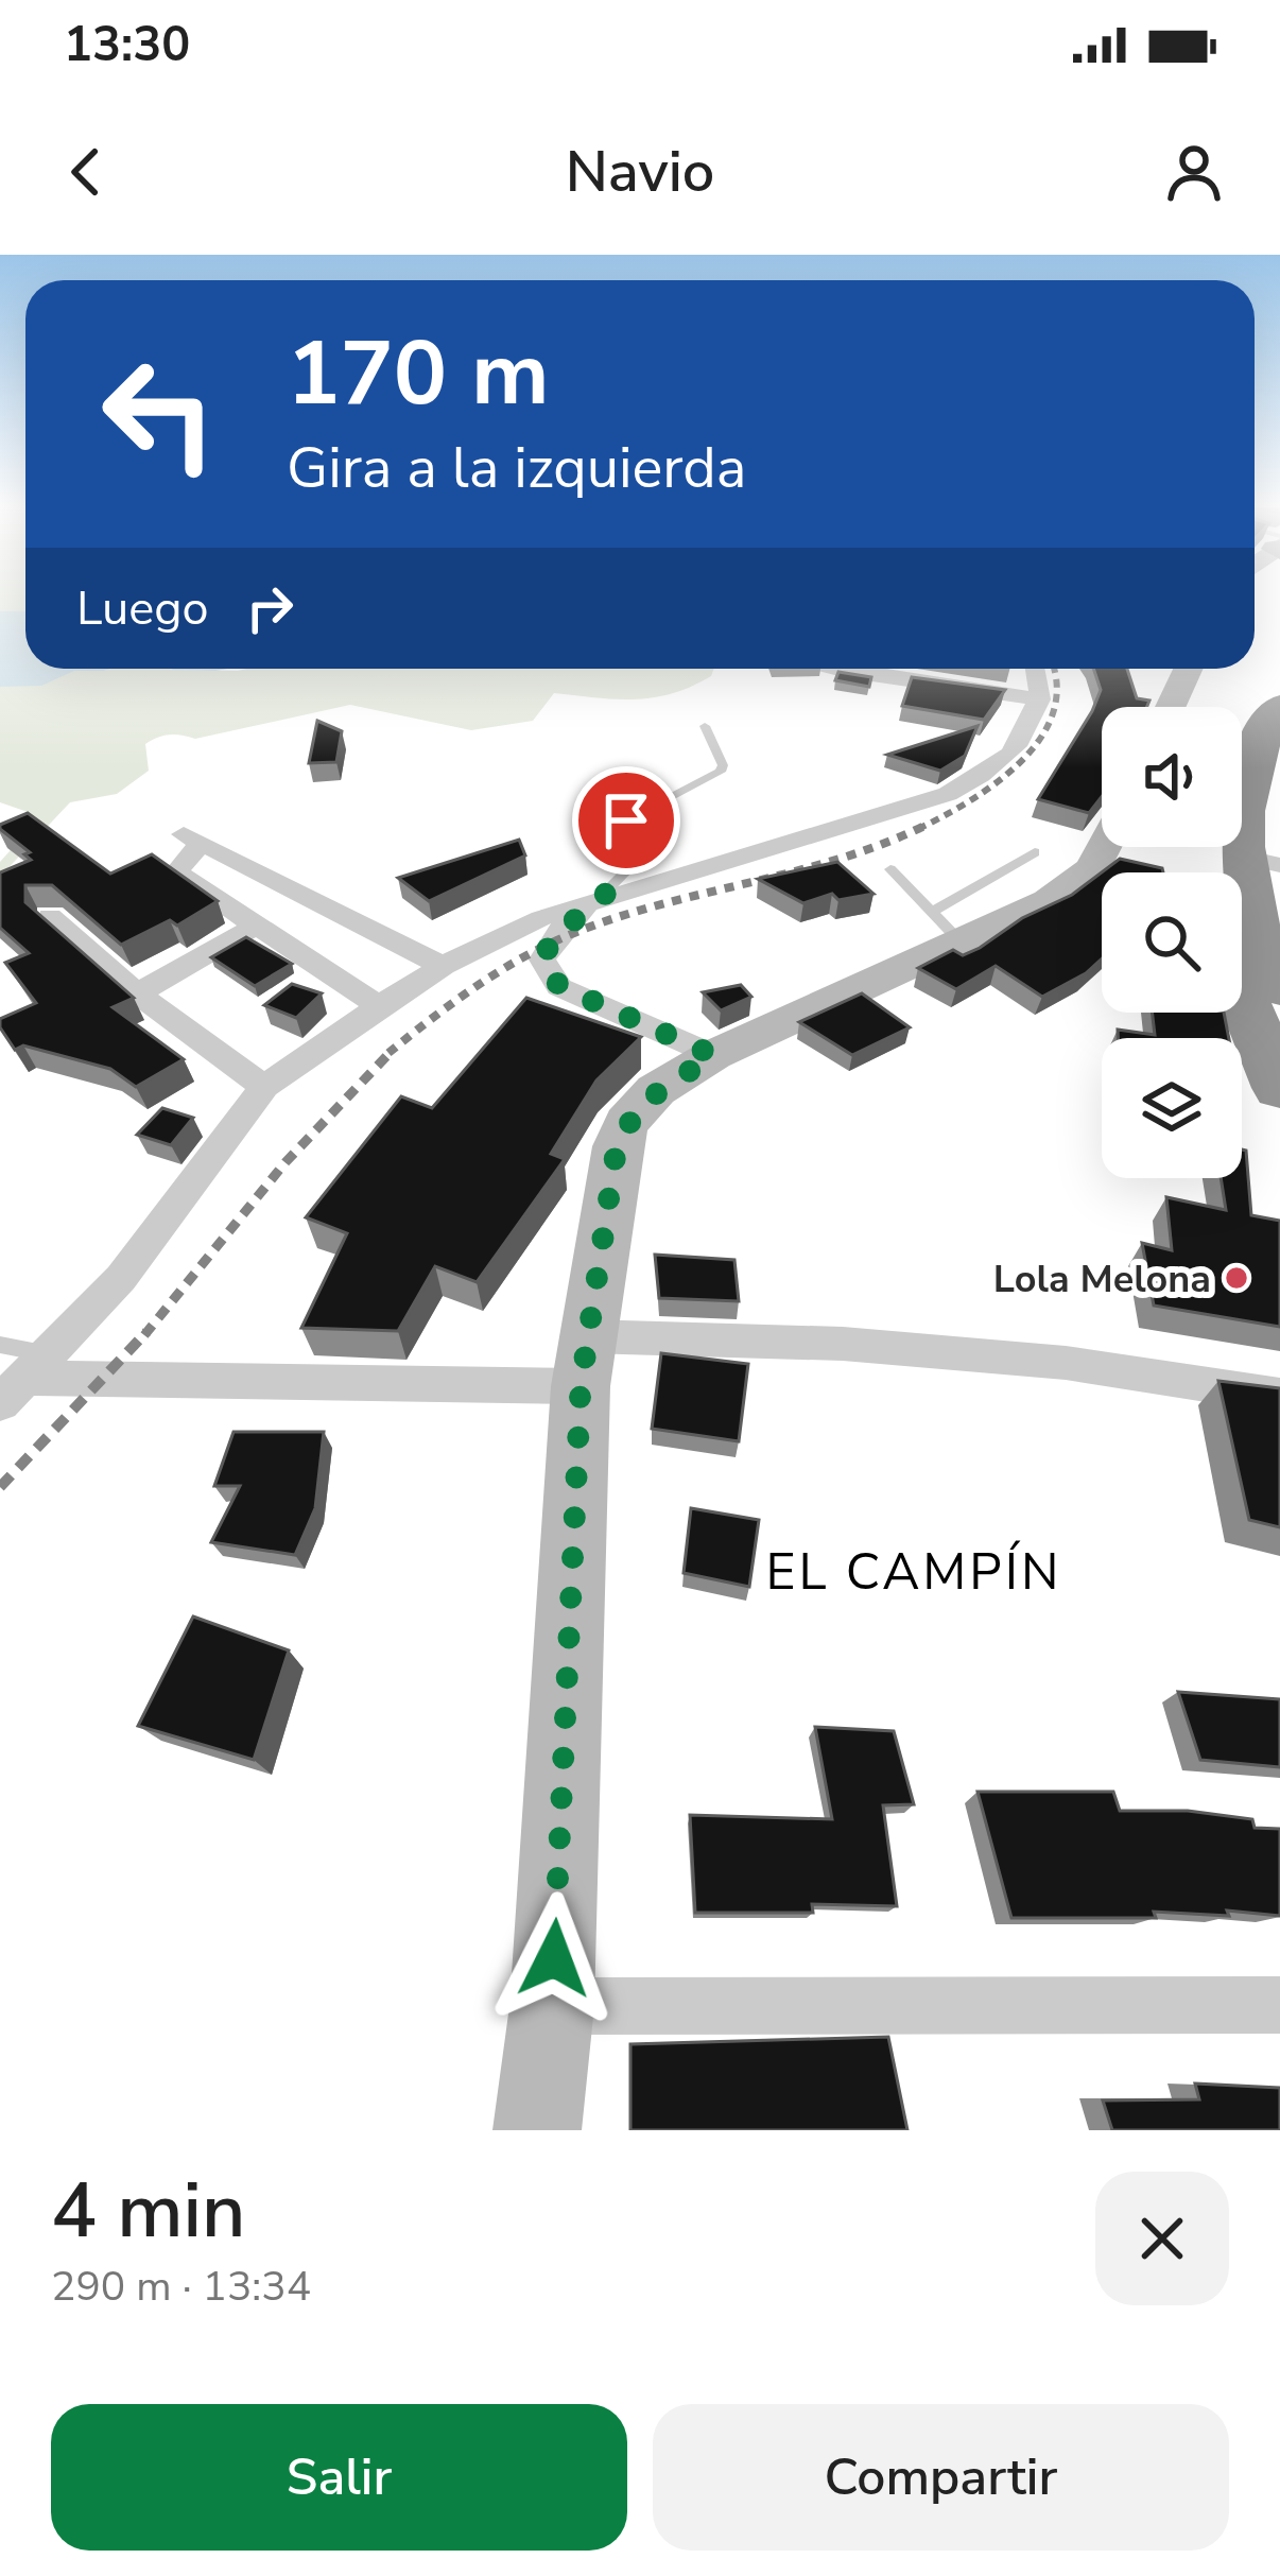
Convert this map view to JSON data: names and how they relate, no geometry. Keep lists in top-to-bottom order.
{
  "districts": ["EL CAMPÍN"],
  "places": ["Lola Melona"],
  "page": {
    "status": "13:30",
    "header": "Navio",
    "turn": ["170 m", "Gira a la izquierda"],
    "then": "Luego",
    "heading": ["4 min", "290 m · 13:34"],
    "buttons": ["Salir", "Compartir"]
  }
}
